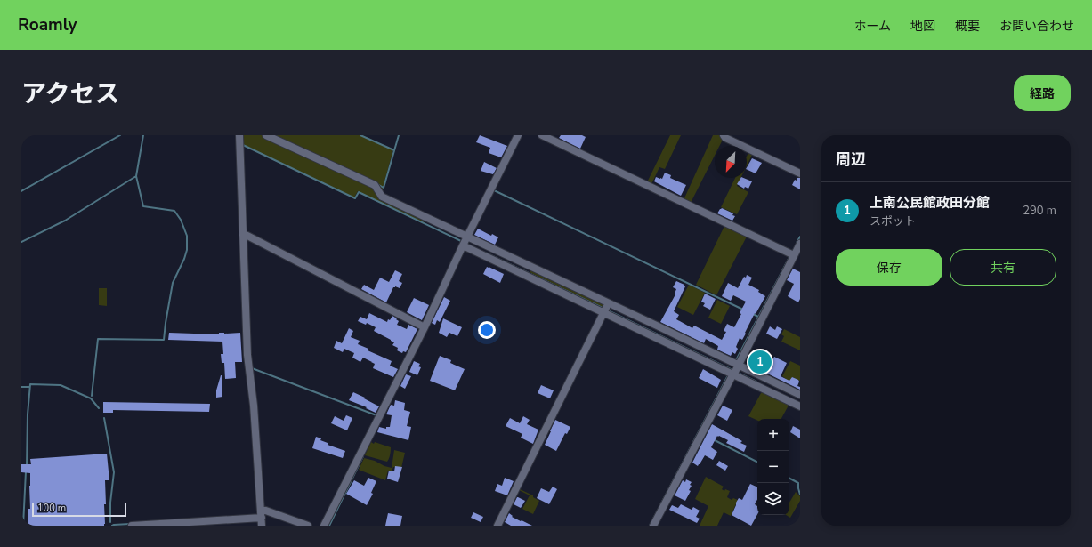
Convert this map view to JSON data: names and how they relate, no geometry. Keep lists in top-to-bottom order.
{
  "scale_bar": "100 m",
  "north": "bottom left",
  "page": {
    "header": "Roamly",
    "nav": [
      "ホーム",
      "地図",
      "概要",
      "お問い合わせ"
    ],
    "title": "アクセス",
    "buttons": [
      "経路",
      ["保存", "共有"]
    ],
    "heading": "周辺",
    "list": [
      {
        "mark": "1",
        "name": "上南公民館政田分館",
        "note": "スポット",
        "value": "290 m"
      }
    ],
    "pins": "1",
    "map_buttons": ["+", "−"],
    "scale": "100 m"
  }
}
